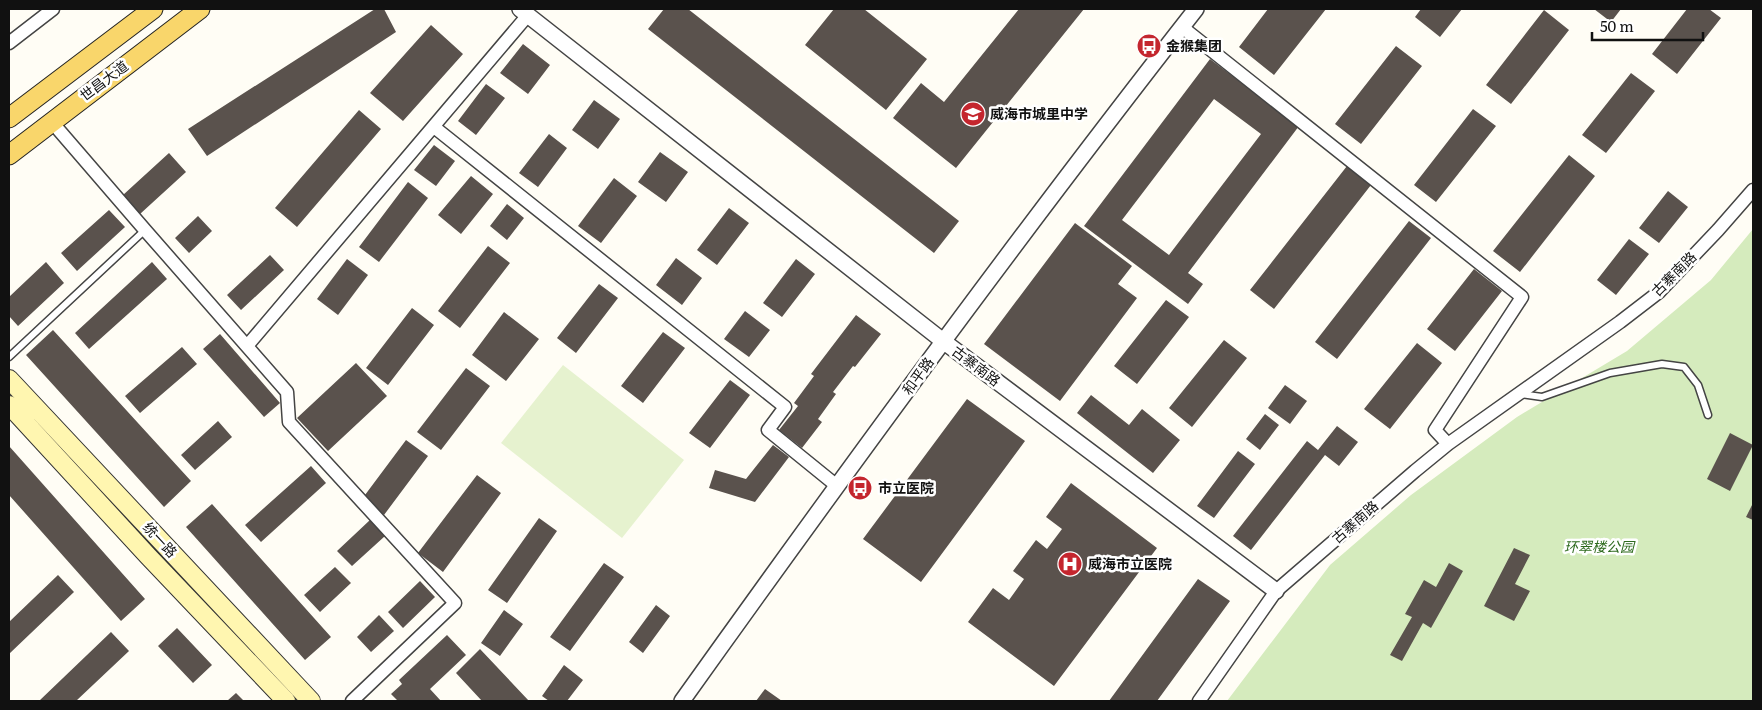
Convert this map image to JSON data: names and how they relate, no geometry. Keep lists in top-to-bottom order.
{
  "streets": {
    "main road": ["世昌大道", "统一路"],
    "street": ["古寨南路", "和平路"]
  },
  "crossings": [
    ["古寨南路", "和平路"]
  ],
  "parks": ["环翠楼公园"],
  "places": {
    "bus stop": ["金猴集团", "市立医院"],
    "school or university": ["威海市城里中学"],
    "hospital": ["威海市立医院"]
  },
  "scale_bar": "50 m"
}
